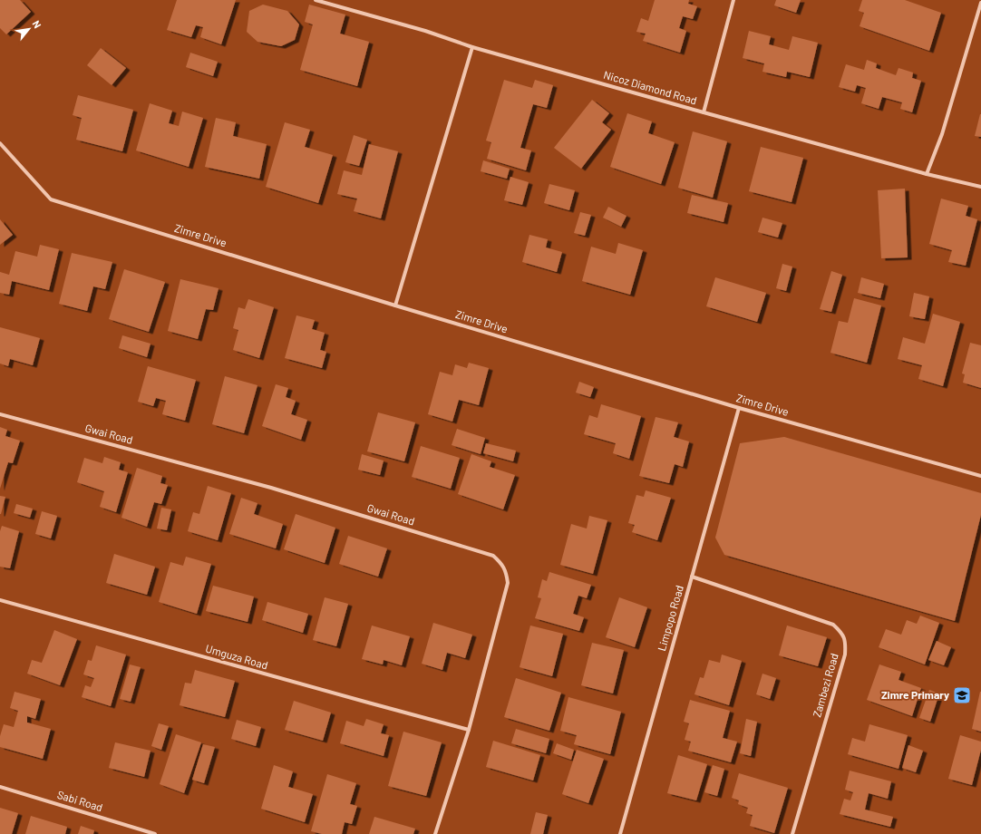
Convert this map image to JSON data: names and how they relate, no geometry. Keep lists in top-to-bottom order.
{
  "streets": {
    "street": [
      "Nicoz Diamond Road",
      "Zimre Drive",
      "Gwai Road",
      "Limpopo Road",
      "Umguza Road",
      "Zambezi Road",
      "Sabi Road"
    ]
  },
  "crossings": [
    ["Zimre Drive", "Limpopo Road"],
    ["Gwai Road", "Umguza Road"],
    ["Limpopo Road", "Zambezi Road"]
  ],
  "places": {
    "school or university": ["Zimre Primary"]
  },
  "north": "top right"
}
